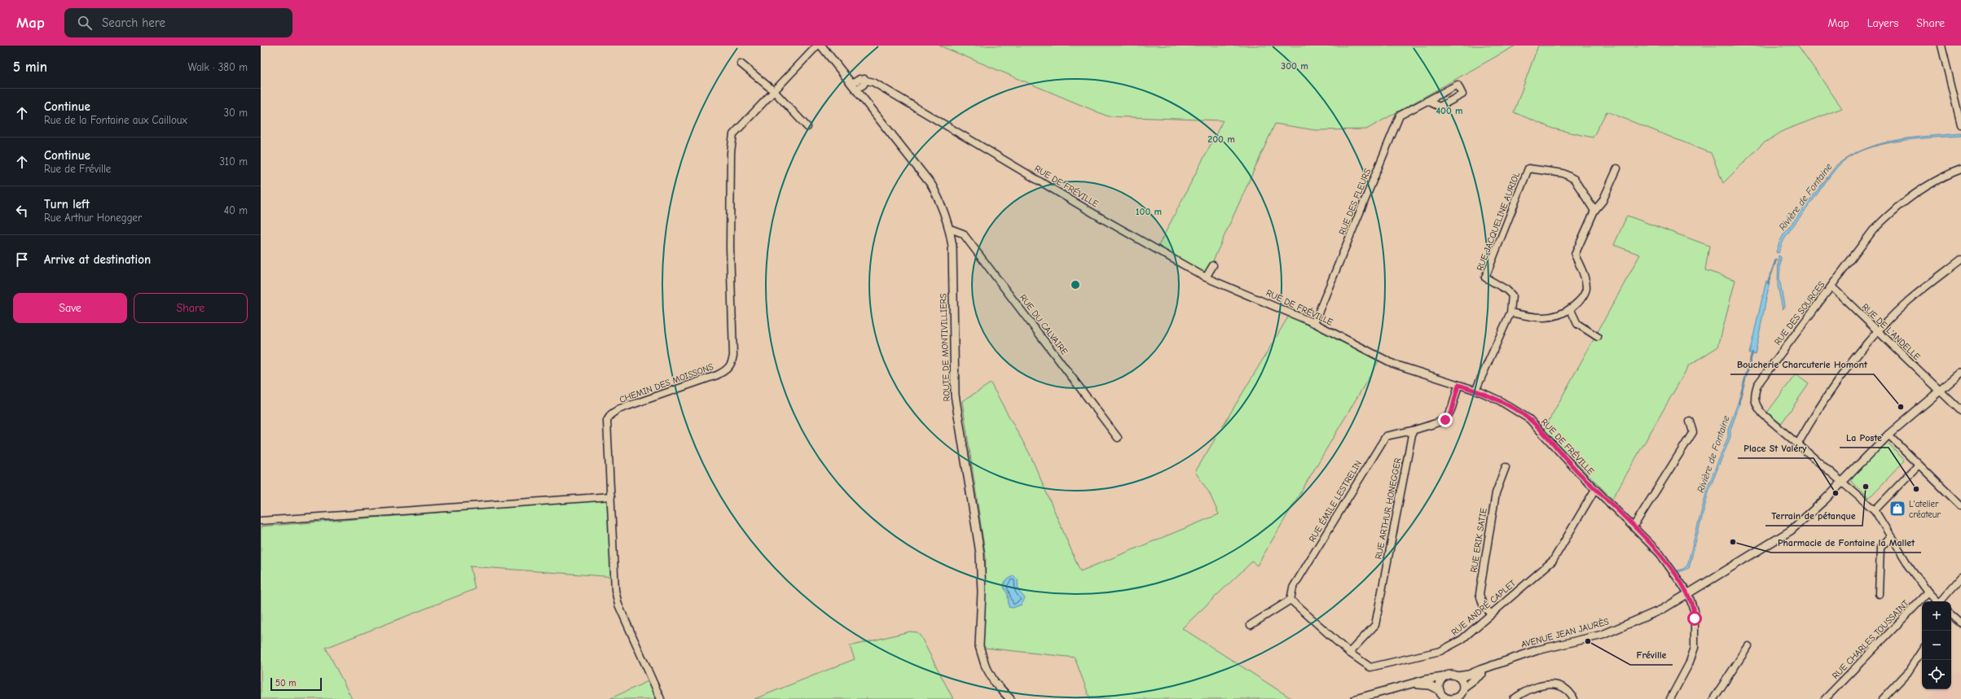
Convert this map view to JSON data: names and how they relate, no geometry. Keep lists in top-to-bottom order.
{
  "streets": {
    "street": [
      "RUE DE FRÉVILLE",
      "RUE DES FLEURS",
      "RUE JACQUELINE AURIOL",
      "RUE DES SOURCES",
      "RUE DU CALVAIRE",
      "RUE DE L'ANDELLE",
      "ROUTE DE MONTIVILLIERS",
      "CHEMIN DES MOISSONS",
      "RUE ÉMILE LESTRELIN",
      "RUE ARTHUR HONEGGER",
      "RUE ERIK SATIE",
      "RUE ANDRÉ CAPLET",
      "AVENUE JEAN JAURÈS",
      "RUE CHARLES TOUSSAINT"
    ]
  },
  "crossings": [
    ["RUE DE FRÉVILLE", "RUE DES FLEURS"],
    ["RUE DE FRÉVILLE", "RUE JACQUELINE AURIOL"],
    ["RUE DE FRÉVILLE", "ROUTE DE MONTIVILLIERS"],
    ["RUE DE FRÉVILLE", "RUE ANDRÉ CAPLET"],
    ["RUE DE FRÉVILLE", "AVENUE JEAN JAURÈS"],
    ["RUE DES SOURCES", "RUE DE L'ANDELLE"],
    ["RUE DES SOURCES", "AVENUE JEAN JAURÈS"],
    ["RUE DES SOURCES", "RUE CHARLES TOUSSAINT"],
    ["RUE DU CALVAIRE", "ROUTE DE MONTIVILLIERS"],
    ["RUE DE L'ANDELLE", "AVENUE JEAN JAURÈS"],
    ["RUE ÉMILE LESTRELIN", "RUE ARTHUR HONEGGER"],
    ["RUE ÉMILE LESTRELIN", "RUE ANDRÉ CAPLET"],
    ["RUE ARTHUR HONEGGER", "RUE ANDRÉ CAPLET"],
    ["RUE ERIK SATIE", "RUE ANDRÉ CAPLET"]
  ],
  "water": ["Rivière de Fontaine"],
  "places": {
    "other": [
      "Boucherie Charcuterie Homont",
      "Terrain de pétanque",
      "La Poste",
      "Place St Valéry",
      "Pharmacie de Fontaine la Mallet",
      "Fréville"
    ],
    "shop": ["L'atelier créateur"]
  },
  "scale_bar": "50 m",
  "page": {
    "header": "Map",
    "search": "Search here",
    "nav": ["Map", "Layers", "Share"],
    "heading": ["5 min", "Walk · 380 m"],
    "list": [
      ["Continue", "Rue de la Fontaine aux Cailloux", "30 m"],
      ["Continue", "Rue de Fréville", "310 m"],
      ["Turn left", "Rue Arthur Honegger", "40 m"],
      "Arrive at destination"
    ],
    "buttons": ["Save", "Share"],
    "map_buttons": ["+", "−"],
    "scale": "50 m"
  },
  "rings": [
    "300 m",
    "400 m",
    "200 m",
    "100 m"
  ]
}
